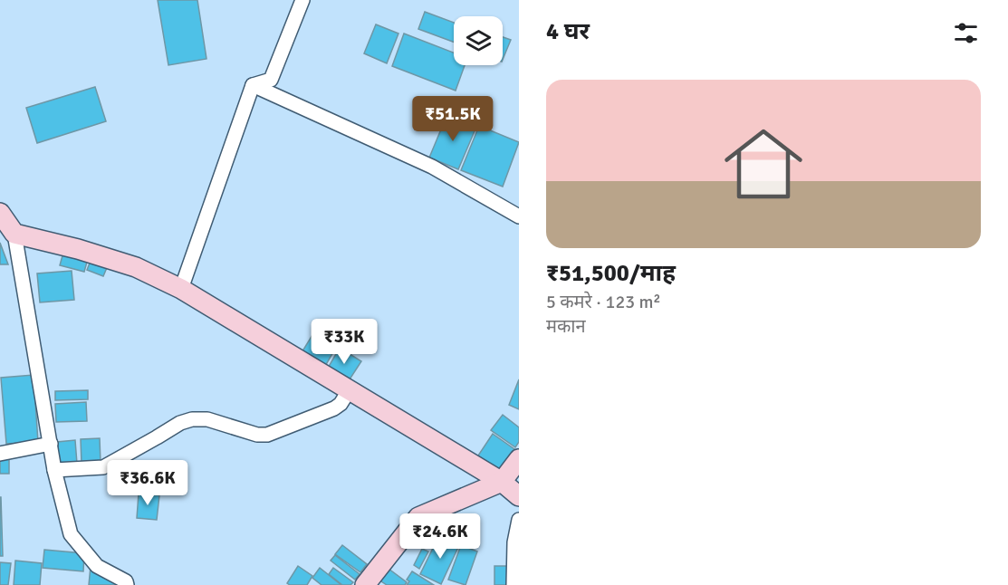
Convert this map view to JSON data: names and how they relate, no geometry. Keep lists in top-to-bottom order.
{
  "page": {
    "heading": "4 घर",
    "list": [
      {
        "name": "₹51,500/माह",
        "note": "5 कमरे · 123 m² · मकान"
      }
    ],
    "price": [
      "₹51.5K",
      "₹33K",
      "₹36.6K",
      "₹24.6K"
    ]
  }
}
